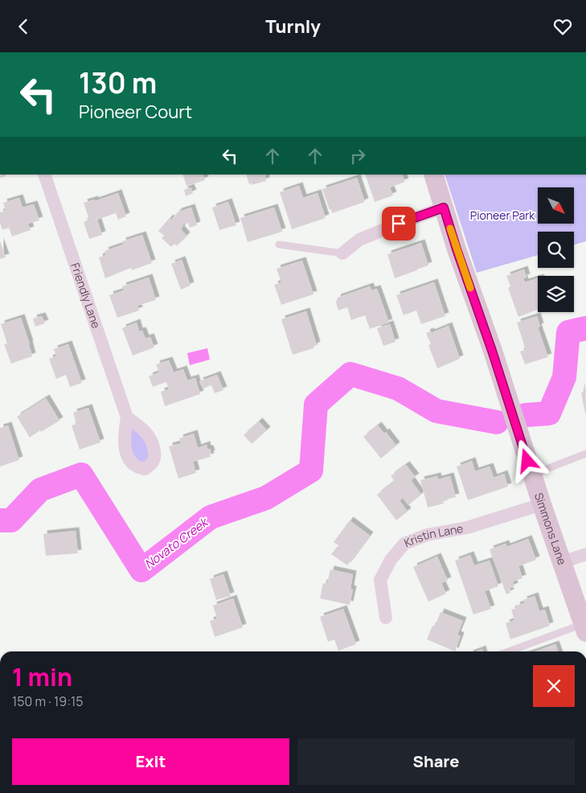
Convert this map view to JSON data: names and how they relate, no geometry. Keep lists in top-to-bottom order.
{
  "streets": {
    "street": ["Friendly Lane", "Simmons Lane", "Kristin Lane"]
  },
  "crossings": [
    ["Simmons Lane", "Kristin Lane"]
  ],
  "water": ["Novato Creek"],
  "parks": ["Pioneer Park"],
  "north": "bottom right",
  "page": {
    "header": "Turnly",
    "turn": ["130 m", "Pioneer Court"],
    "heading": ["1 min", "150 m · 19:15"],
    "buttons": ["Exit", "Share"]
  }
}
